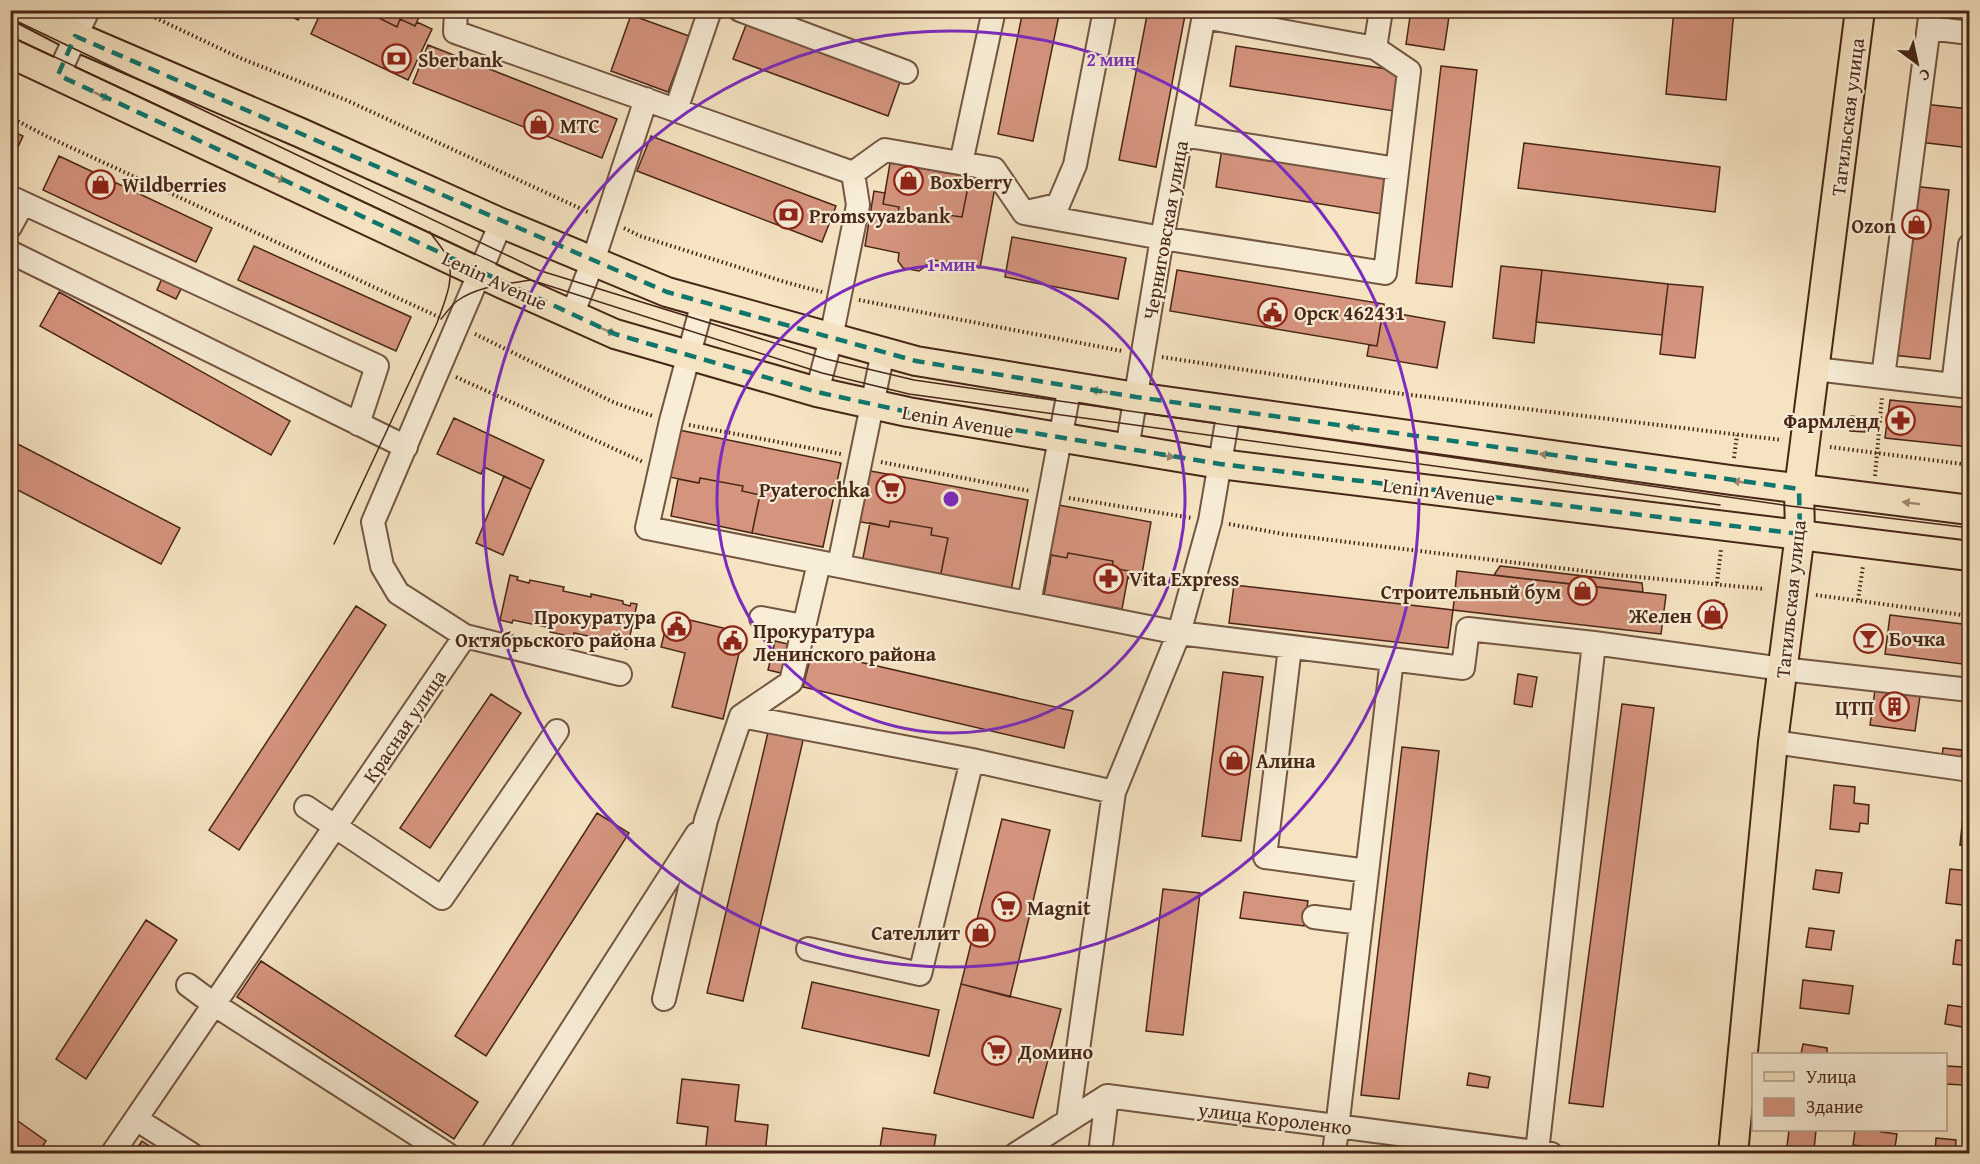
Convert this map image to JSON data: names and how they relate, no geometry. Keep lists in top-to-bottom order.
{
  "streets": {
    "main road": ["Тагильская улица", "Lenin Avenue"],
    "street": ["Черниговская улица", "Красная улица", "улица Короленко"]
  },
  "crossings": [
    ["Тагильская улица", "Lenin Avenue"],
    ["Черниговская улица", "Lenin Avenue"]
  ],
  "places": {
    "bank": ["Sberbank", "Promsvyazbank"],
    "shop": [
      "МТС",
      "Boxberry",
      "Wildberries",
      "Ozon",
      "Строительный бум",
      "Желен",
      "Алина",
      "Сателлит"
    ],
    "public building": ["Орск 462431", "Прокуратура Октябрьского района", "Прокуратура Ленинского района"],
    "pharmacy": ["Фармленд", "Vita Express"],
    "supermarket": ["Pyaterochka", "Magnit", "Домино"],
    "bar": ["Бочка"],
    "building": ["ЦТП"]
  },
  "legend": ["Улица", "Здание"],
  "north": "bottom right",
  "rings": ["2 мин", "1 мин"]
}
